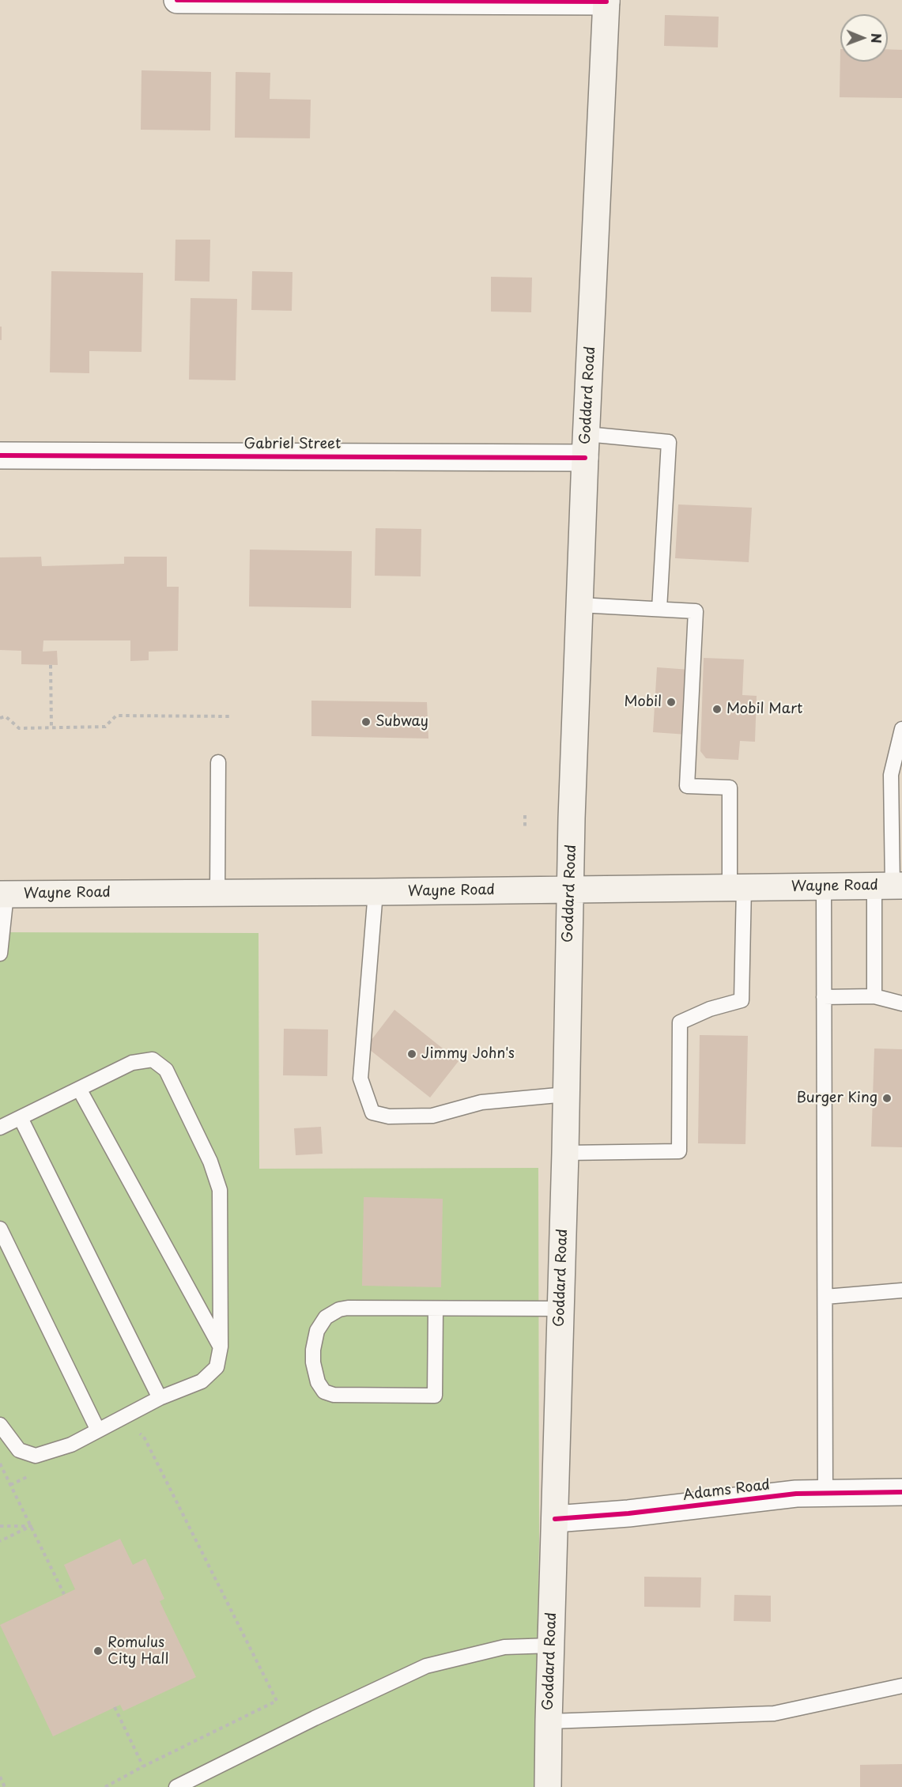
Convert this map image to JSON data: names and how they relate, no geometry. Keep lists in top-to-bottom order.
{
  "streets": {
    "main road": ["Goddard Road", "Wayne Road"],
    "street": ["Gabriel Street", "Adams Road"]
  },
  "crossings": [
    ["Goddard Road", "Gabriel Street"],
    ["Goddard Road", "Wayne Road"],
    ["Goddard Road", "Adams Road"]
  ],
  "places": [
    "Mobil",
    "Mobil Mart",
    "Subway",
    "Jimmy John's",
    "Burger King",
    "Romulus City Hall"
  ],
  "north": "right"
}
